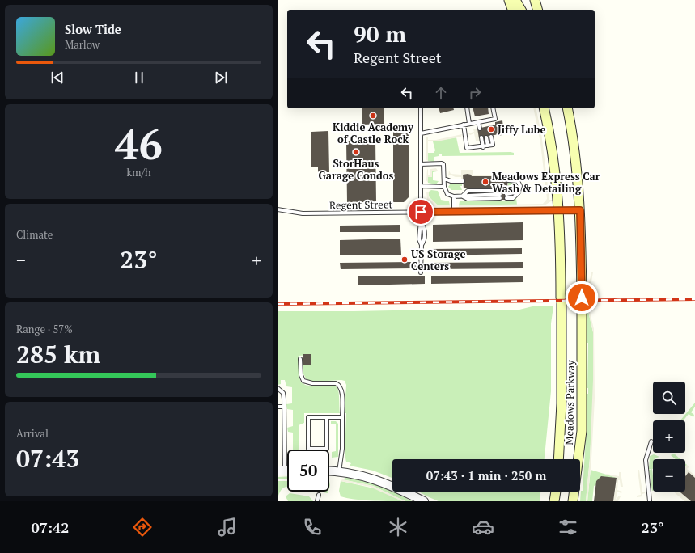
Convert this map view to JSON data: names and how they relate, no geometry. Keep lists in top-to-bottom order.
{
  "streets": {
    "main road": ["Meadows Parkway"],
    "lane": ["Regent Street"]
  },
  "crossings": [
    ["Regent Street", "Meadows Parkway"]
  ],
  "places": [
    "Kiddie Academy of Castle Rock",
    "Jiffy Lube",
    "StorHaus Garage Condos",
    "Meadows Express Car Wash & Detailing",
    "US Storage Centers"
  ],
  "page": {
    "turn": ["90 m", "Regent Street"],
    "song": ["Slow Tide", "Marlow"],
    "tile": [
      ["46", "km/h"],
      "Climate",
      ["Range · 57%", "285 km"],
      ["Arrival", "07:43"]
    ],
    "heat": ["−", "23°", "+"],
    "map_buttons": ["+", "−"],
    "limit": "50",
    "trip": "07:43 · 1 min · 250 m",
    "tabs": ["07:42", "23°"]
  }
}
